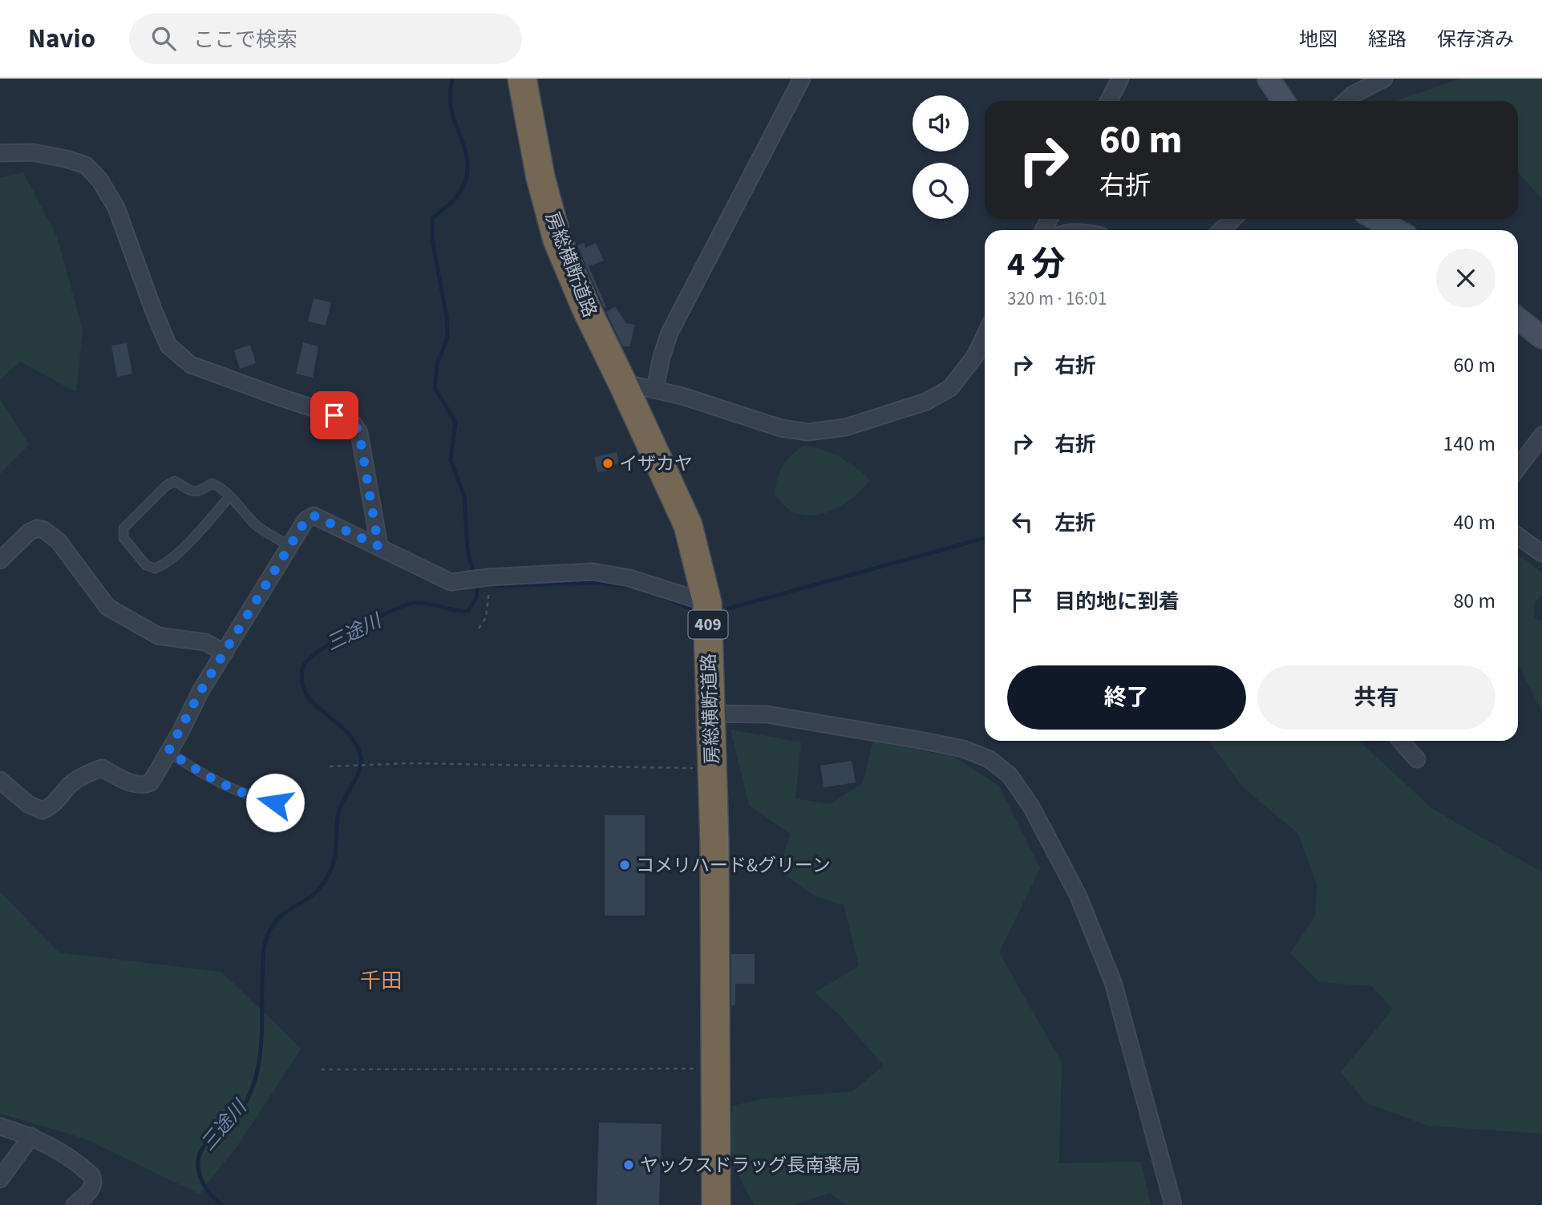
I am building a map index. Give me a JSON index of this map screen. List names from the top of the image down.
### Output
{
  "streets": {
    "highway": ["房総横断道路", "409"]
  },
  "districts": ["千田"],
  "water": ["三途川"],
  "places": ["イザカヤ", "コメリハード&グリーン", "ヤックスドラッグ長南薬局"],
  "page": {
    "header": "Navio",
    "search": "ここで検索",
    "nav": ["地図", "経路", "保存済み"],
    "turn": ["60 m", "右折"],
    "heading": ["4 分", "320 m · 16:01"],
    "list": [
      {
        "name": "右折",
        "value": "60 m"
      },
      {
        "name": "右折",
        "value": "140 m"
      },
      {
        "name": "左折",
        "value": "40 m"
      },
      {
        "name": "目的地に到着",
        "value": "80 m"
      }
    ],
    "buttons": ["終了", "共有"]
  }
}
